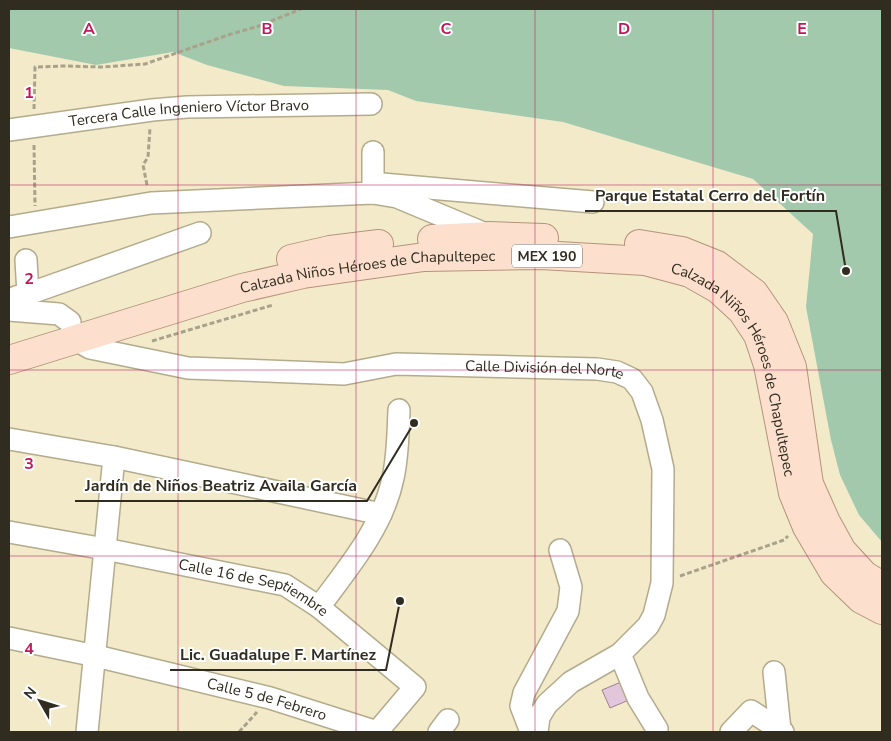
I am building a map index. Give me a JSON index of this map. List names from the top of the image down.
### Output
{
  "streets": {
    "main road": ["MEX 190", "Calzada Niños Héroes de Chapultepec"],
    "street": [
      "Tercera Calle Ingeniero Víctor Bravo",
      "Calle División del Norte",
      "Calle 16 de Septiembre",
      "Calle 5 de Febrero"
    ]
  },
  "crossings": [
    ["Calzada Niños Héroes de Chapultepec", "Calle División del Norte"],
    ["Calle 16 de Septiembre", "Calle 5 de Febrero"]
  ],
  "places": ["Parque Estatal Cerro del Fortín", "Jardín de Niños Beatriz Availa García", "Lic. Guadalupe F. Martínez"],
  "north": "top left",
  "grid": {
    "columns": [
      "A",
      "B",
      "C",
      "D",
      "E"
    ],
    "rows": [
      "1",
      "2",
      "3",
      "4"
    ]
  }
}
